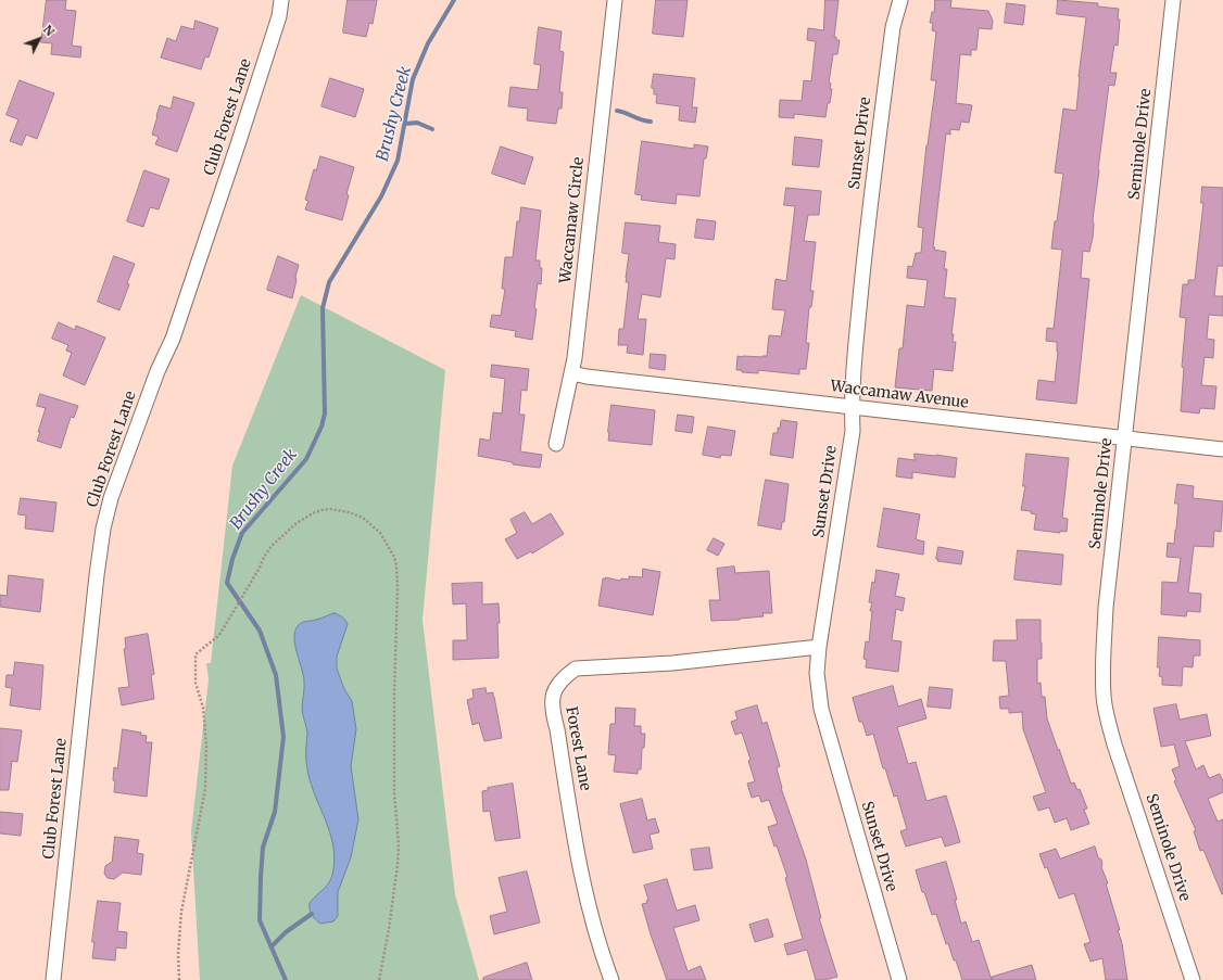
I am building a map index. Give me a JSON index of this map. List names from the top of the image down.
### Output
{
  "streets": {
    "street": [
      "Club Forest Lane",
      "Sunset Drive",
      "Seminole Drive",
      "Waccamaw Circle",
      "Waccamaw Avenue",
      "Forest Lane"
    ]
  },
  "crossings": [
    ["Sunset Drive", "Waccamaw Avenue"],
    ["Sunset Drive", "Forest Lane"],
    ["Seminole Drive", "Waccamaw Avenue"],
    ["Waccamaw Circle", "Waccamaw Avenue"]
  ],
  "water": ["Brushy Creek"],
  "north": "top right"
}
